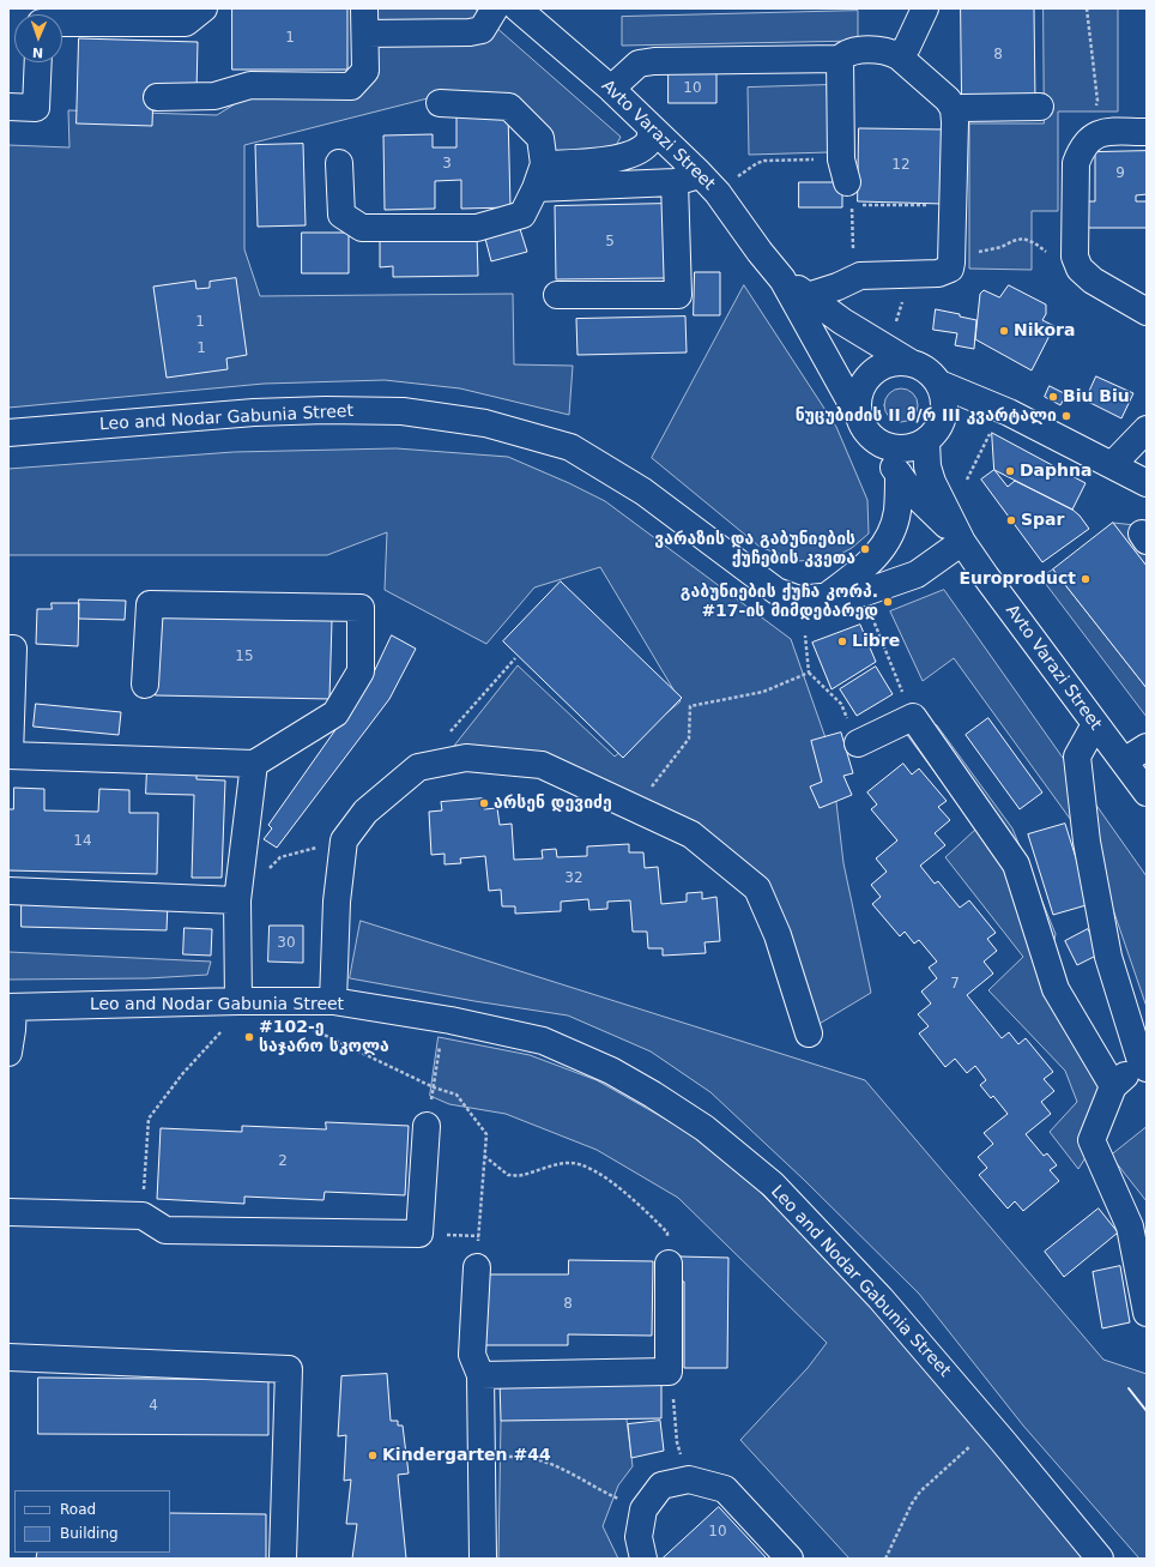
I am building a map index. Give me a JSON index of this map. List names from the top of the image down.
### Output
{
  "streets": {
    "street": ["Avto Varazi Street", "Leo and Nodar Gabunia Street"]
  },
  "crossings": [
    ["Avto Varazi Street", "Leo and Nodar Gabunia Street"]
  ],
  "places": [
    "Nikora",
    "Biu Biu",
    "ნუცუბიძის II მ/რ III კვარტალი",
    "Daphna",
    "Spar",
    "ვარაზის და გაბუნიების ქუჩების კვეთა",
    "Europroduct",
    "გაბუნიების ქუჩა კორპ. #17-ის მიმდებარედ",
    "Libre",
    "არსენ დევიძე",
    "#102-ე საჯარო სკოლა",
    "Kindergarten #44"
  ],
  "house_numbers": [
    "1",
    "8",
    "10",
    "3",
    "12",
    "9",
    "5",
    "1",
    "1",
    "15",
    "14",
    "32",
    "30",
    "7",
    "2",
    "8",
    "4",
    "10"
  ],
  "legend": ["Road", "Building"],
  "north": "bottom"
}
